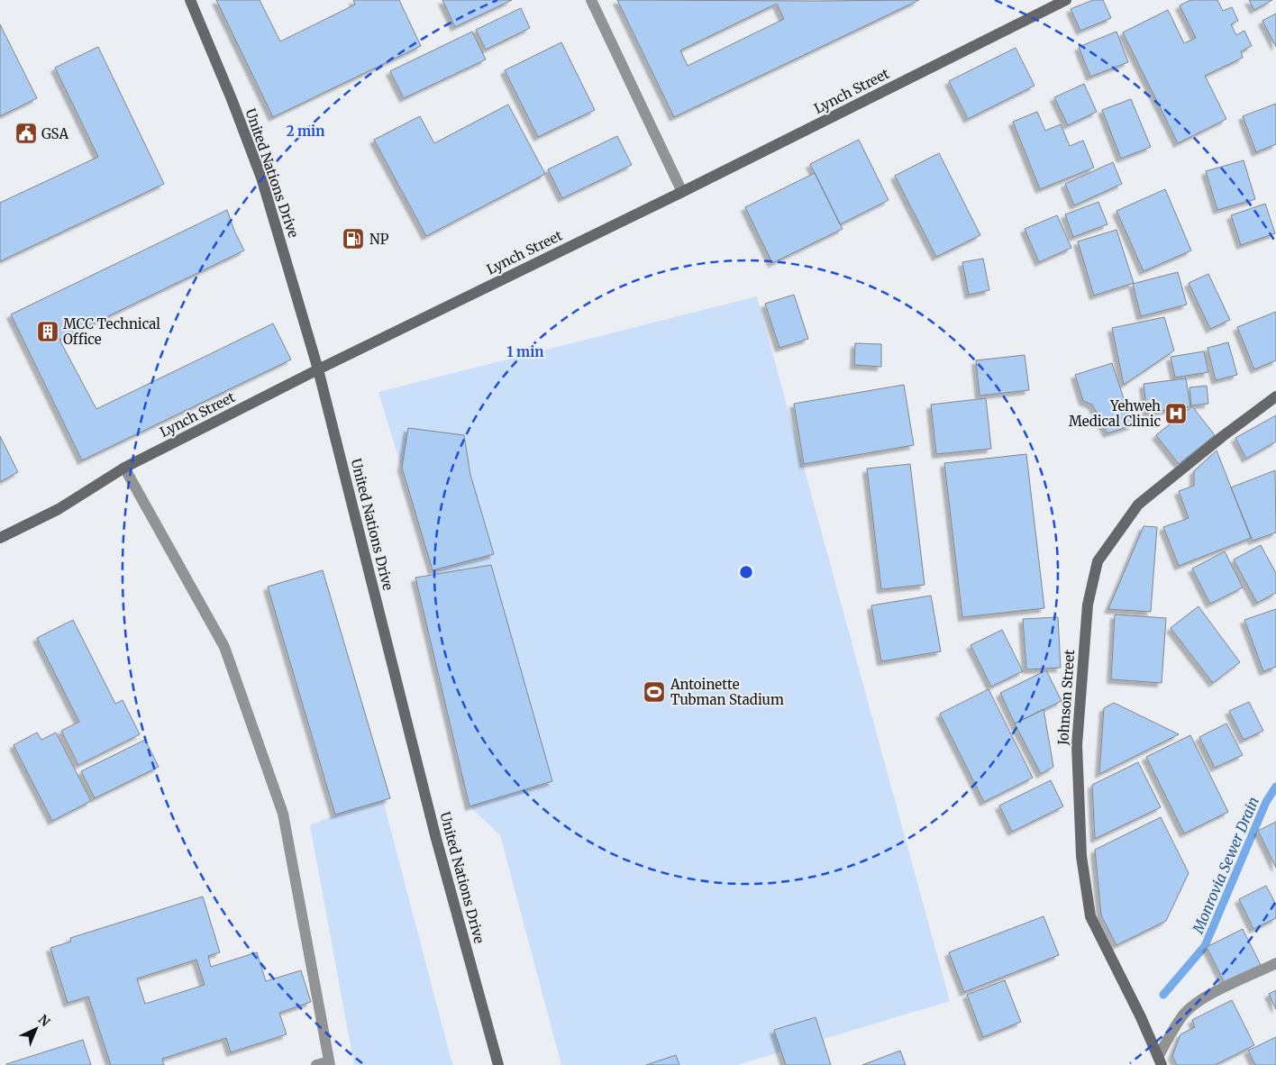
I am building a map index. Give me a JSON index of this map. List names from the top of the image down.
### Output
{
  "streets": {
    "street": ["Lynch Street", "United Nations Drive", "Johnson Street"]
  },
  "crossings": [
    ["Lynch Street", "United Nations Drive"]
  ],
  "water": ["Monrovia Sewer Drain"],
  "places": {
    "public building": ["GSA"],
    "fuel station": ["NP"],
    "building": ["MCC Technical Office"],
    "hospital": ["Yehweh Medical Clinic"],
    "sports": ["Antoinette Tubman Stadium"]
  },
  "north": "top right",
  "rings": ["2 min", "1 min"]
}
